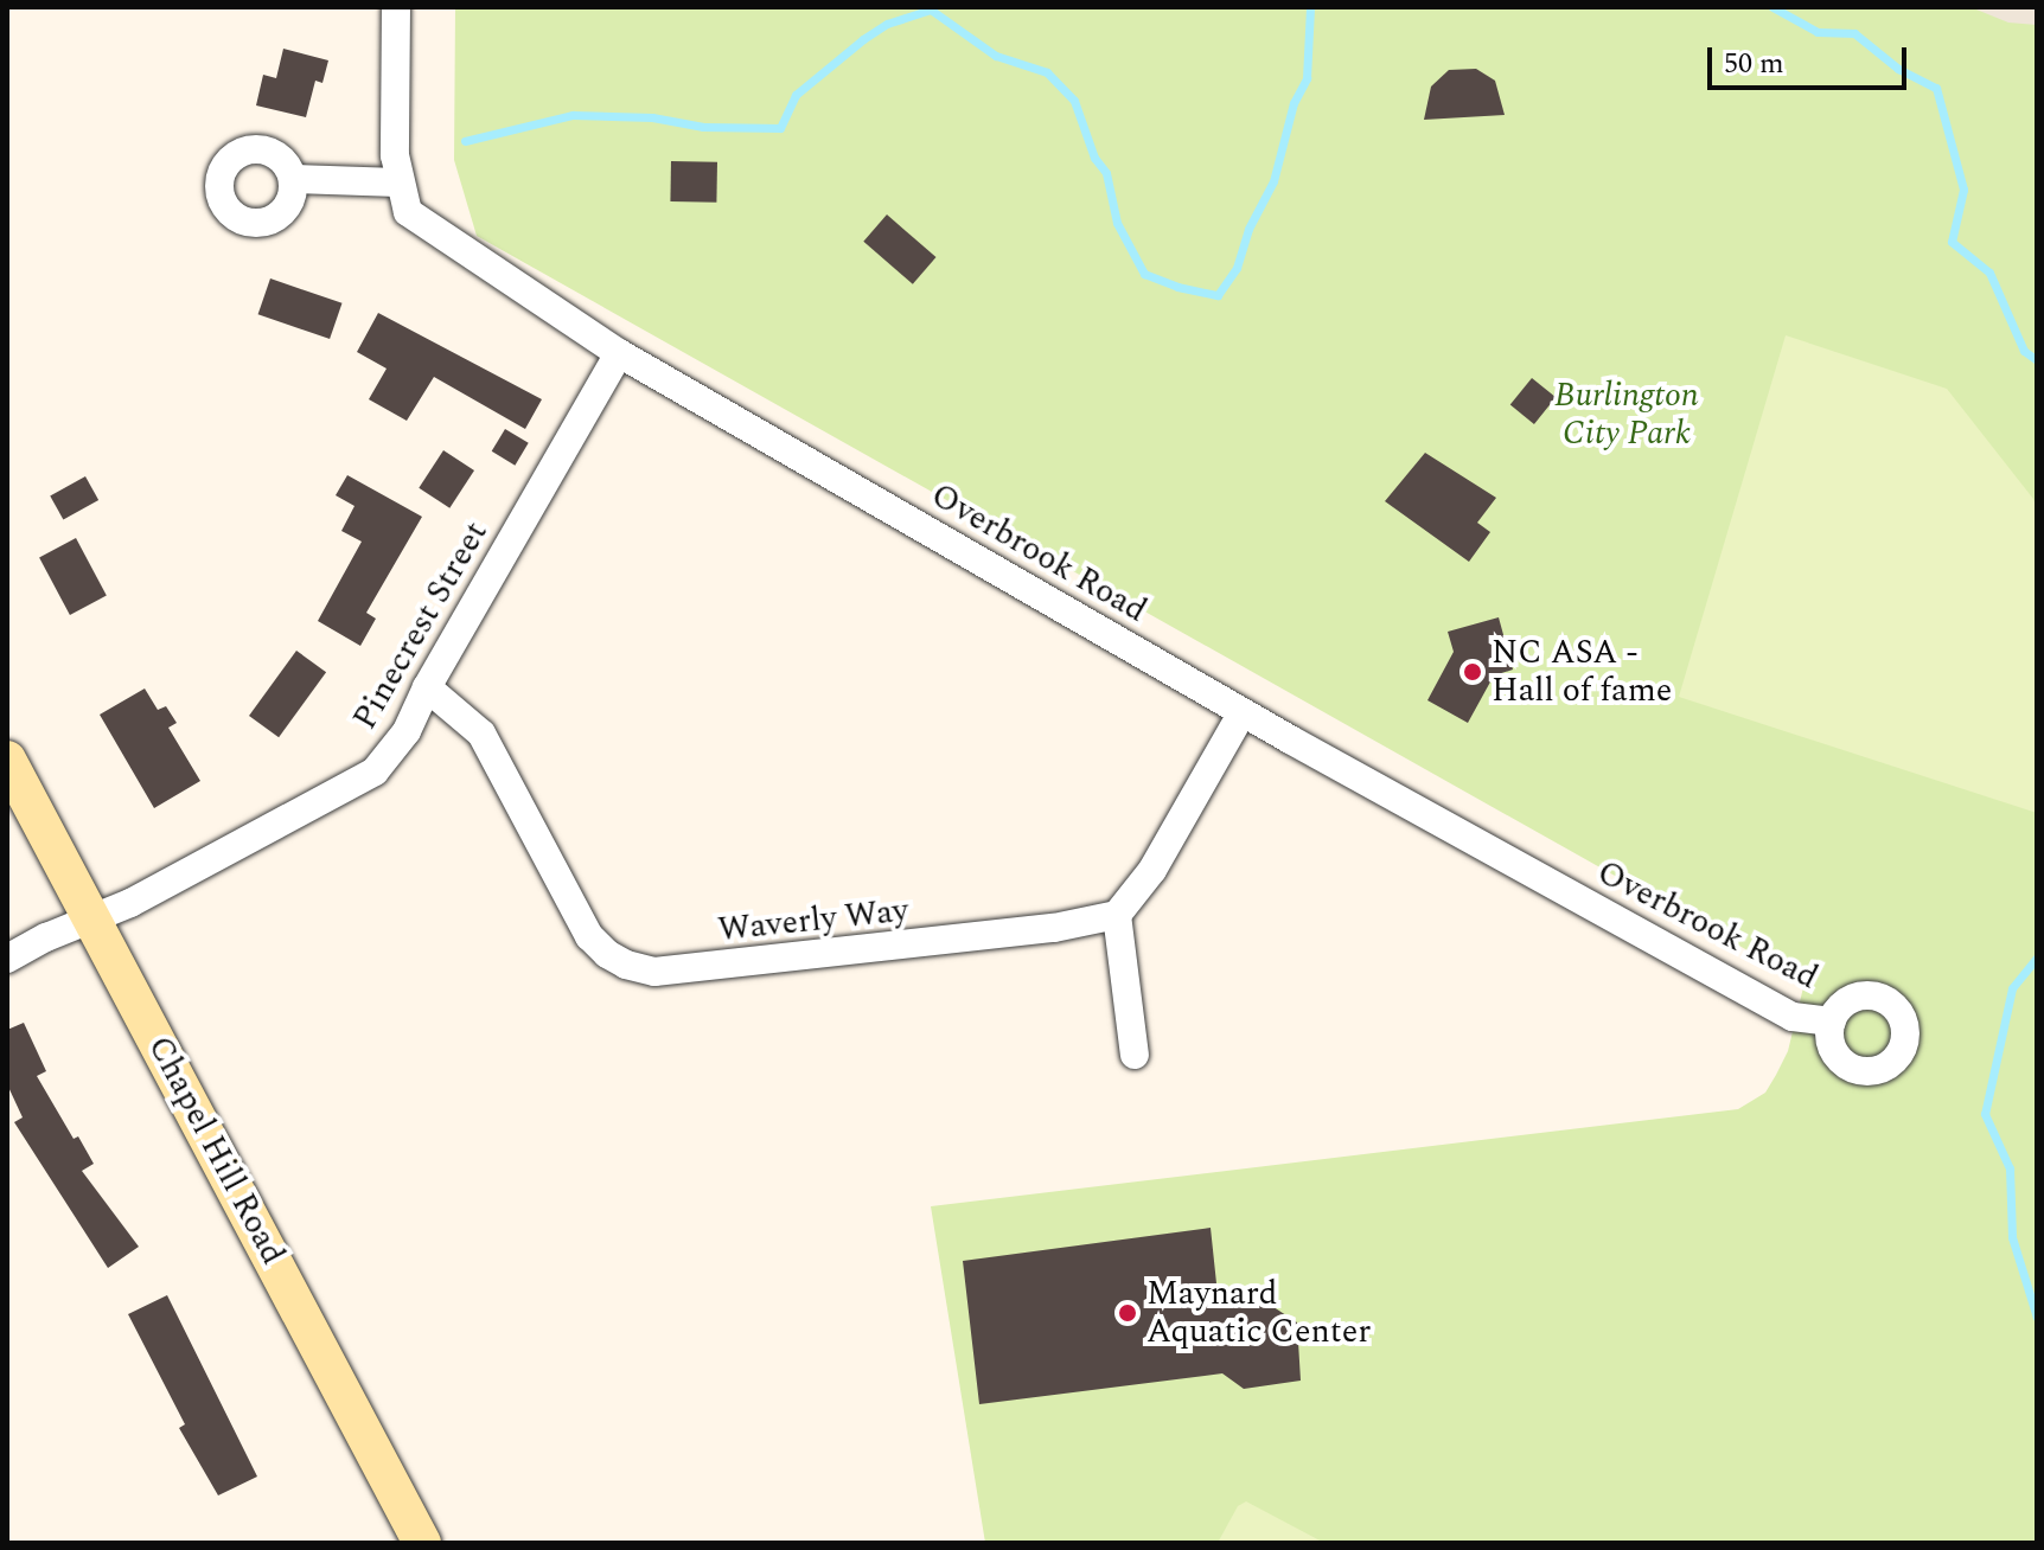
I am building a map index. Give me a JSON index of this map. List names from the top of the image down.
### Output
{
  "streets": {
    "main road": ["Chapel Hill Road"],
    "street": ["Overbrook Road", "Pinecrest Street", "Waverly Way"]
  },
  "crossings": [
    ["Overbrook Road", "Pinecrest Street"],
    ["Pinecrest Street", "Waverly Way"],
    ["Pinecrest Street", "Chapel Hill Road"]
  ],
  "parks": ["Burlington City Park"],
  "places": ["NC ASA - Hall of fame", "Maynard Aquatic Center"],
  "scale_bar": "50 m"
}
